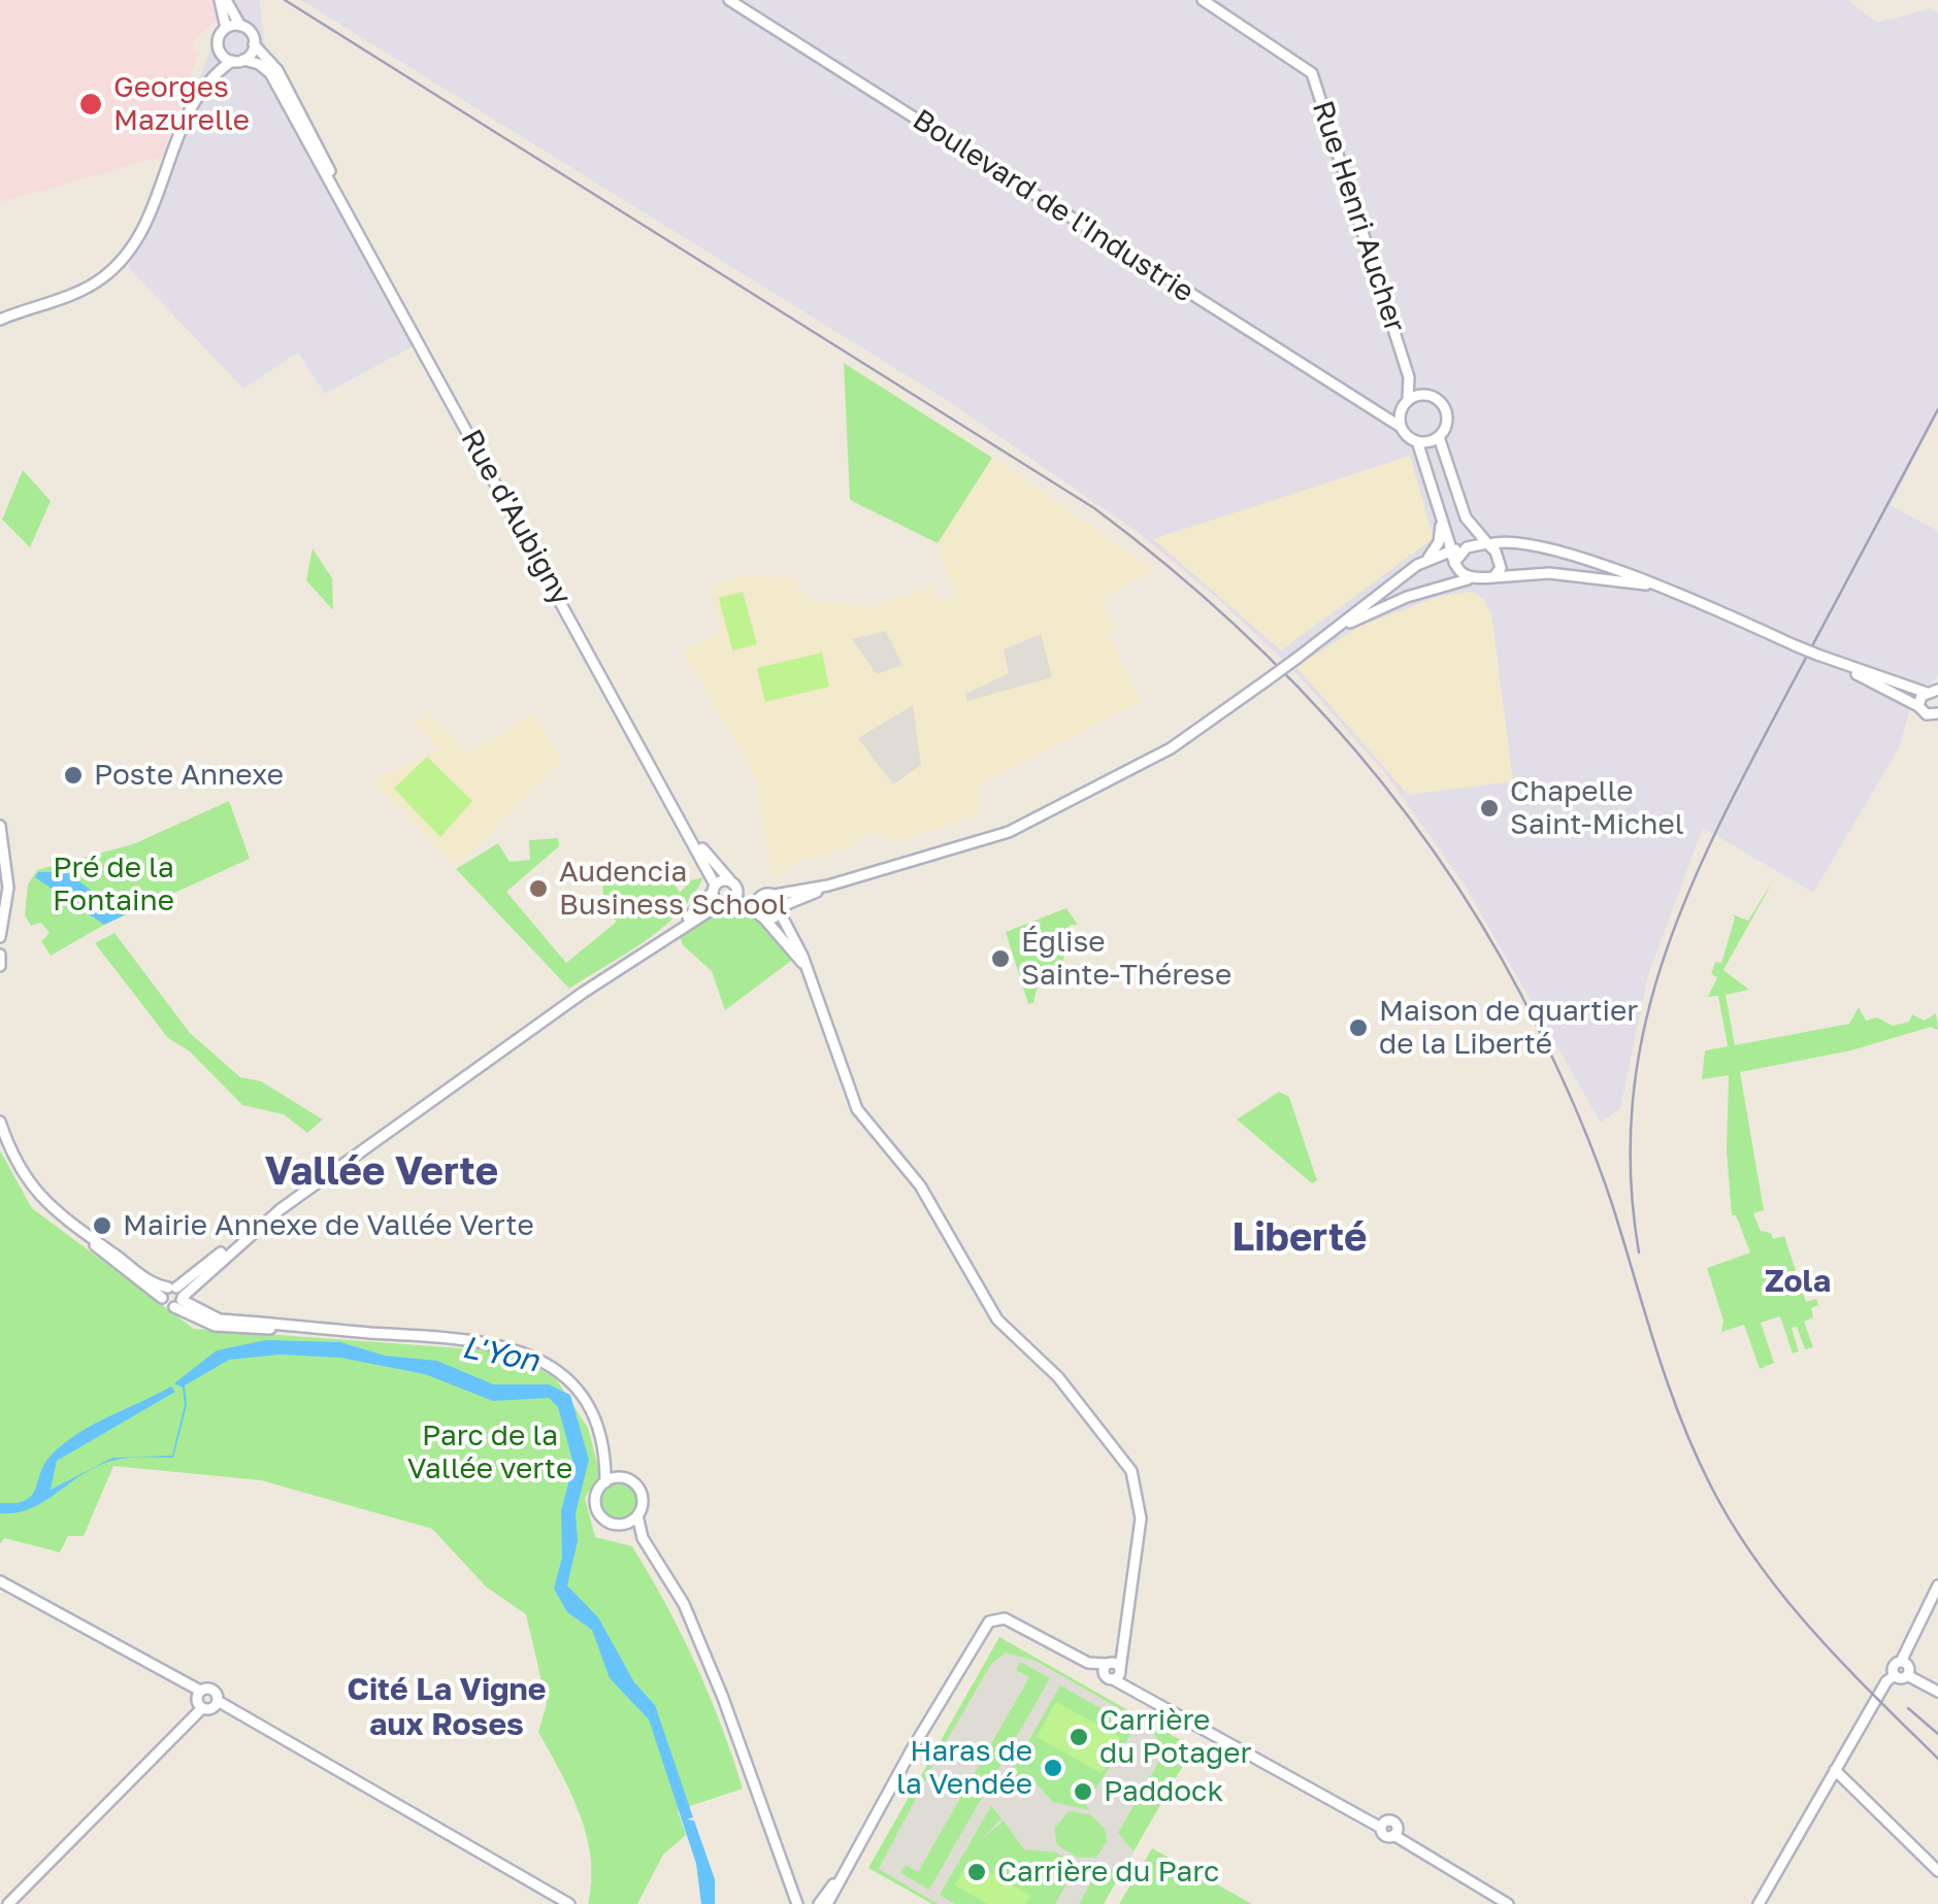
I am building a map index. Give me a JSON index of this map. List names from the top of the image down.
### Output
{
  "streets": {
    "main road": ["Boulevard de l'Industrie", "Rue Henri Aucher", "Rue d'Aubigny"]
  },
  "crossings": [
    ["Boulevard de l'Industrie", "Rue Henri Aucher"]
  ],
  "districts": [
    "Vallée Verte",
    "Liberté",
    "Zola",
    "Cité La Vigne aux Roses"
  ],
  "water": ["L'Yon"],
  "parks": ["Pré de la Fontaine", "Parc de la Vallée verte"],
  "places": [
    "Georges Mazurelle",
    "Poste Annexe",
    "Chapelle Saint-Michel",
    "Audencia Business School",
    "Église Sainte-Thérese",
    "Maison de quartier de la Liberté",
    "Mairie Annexe de Vallée Verte",
    "Carrière du Potager",
    "Haras de la Vendée",
    "Paddock",
    "Carrière du Parc"
  ]
}
